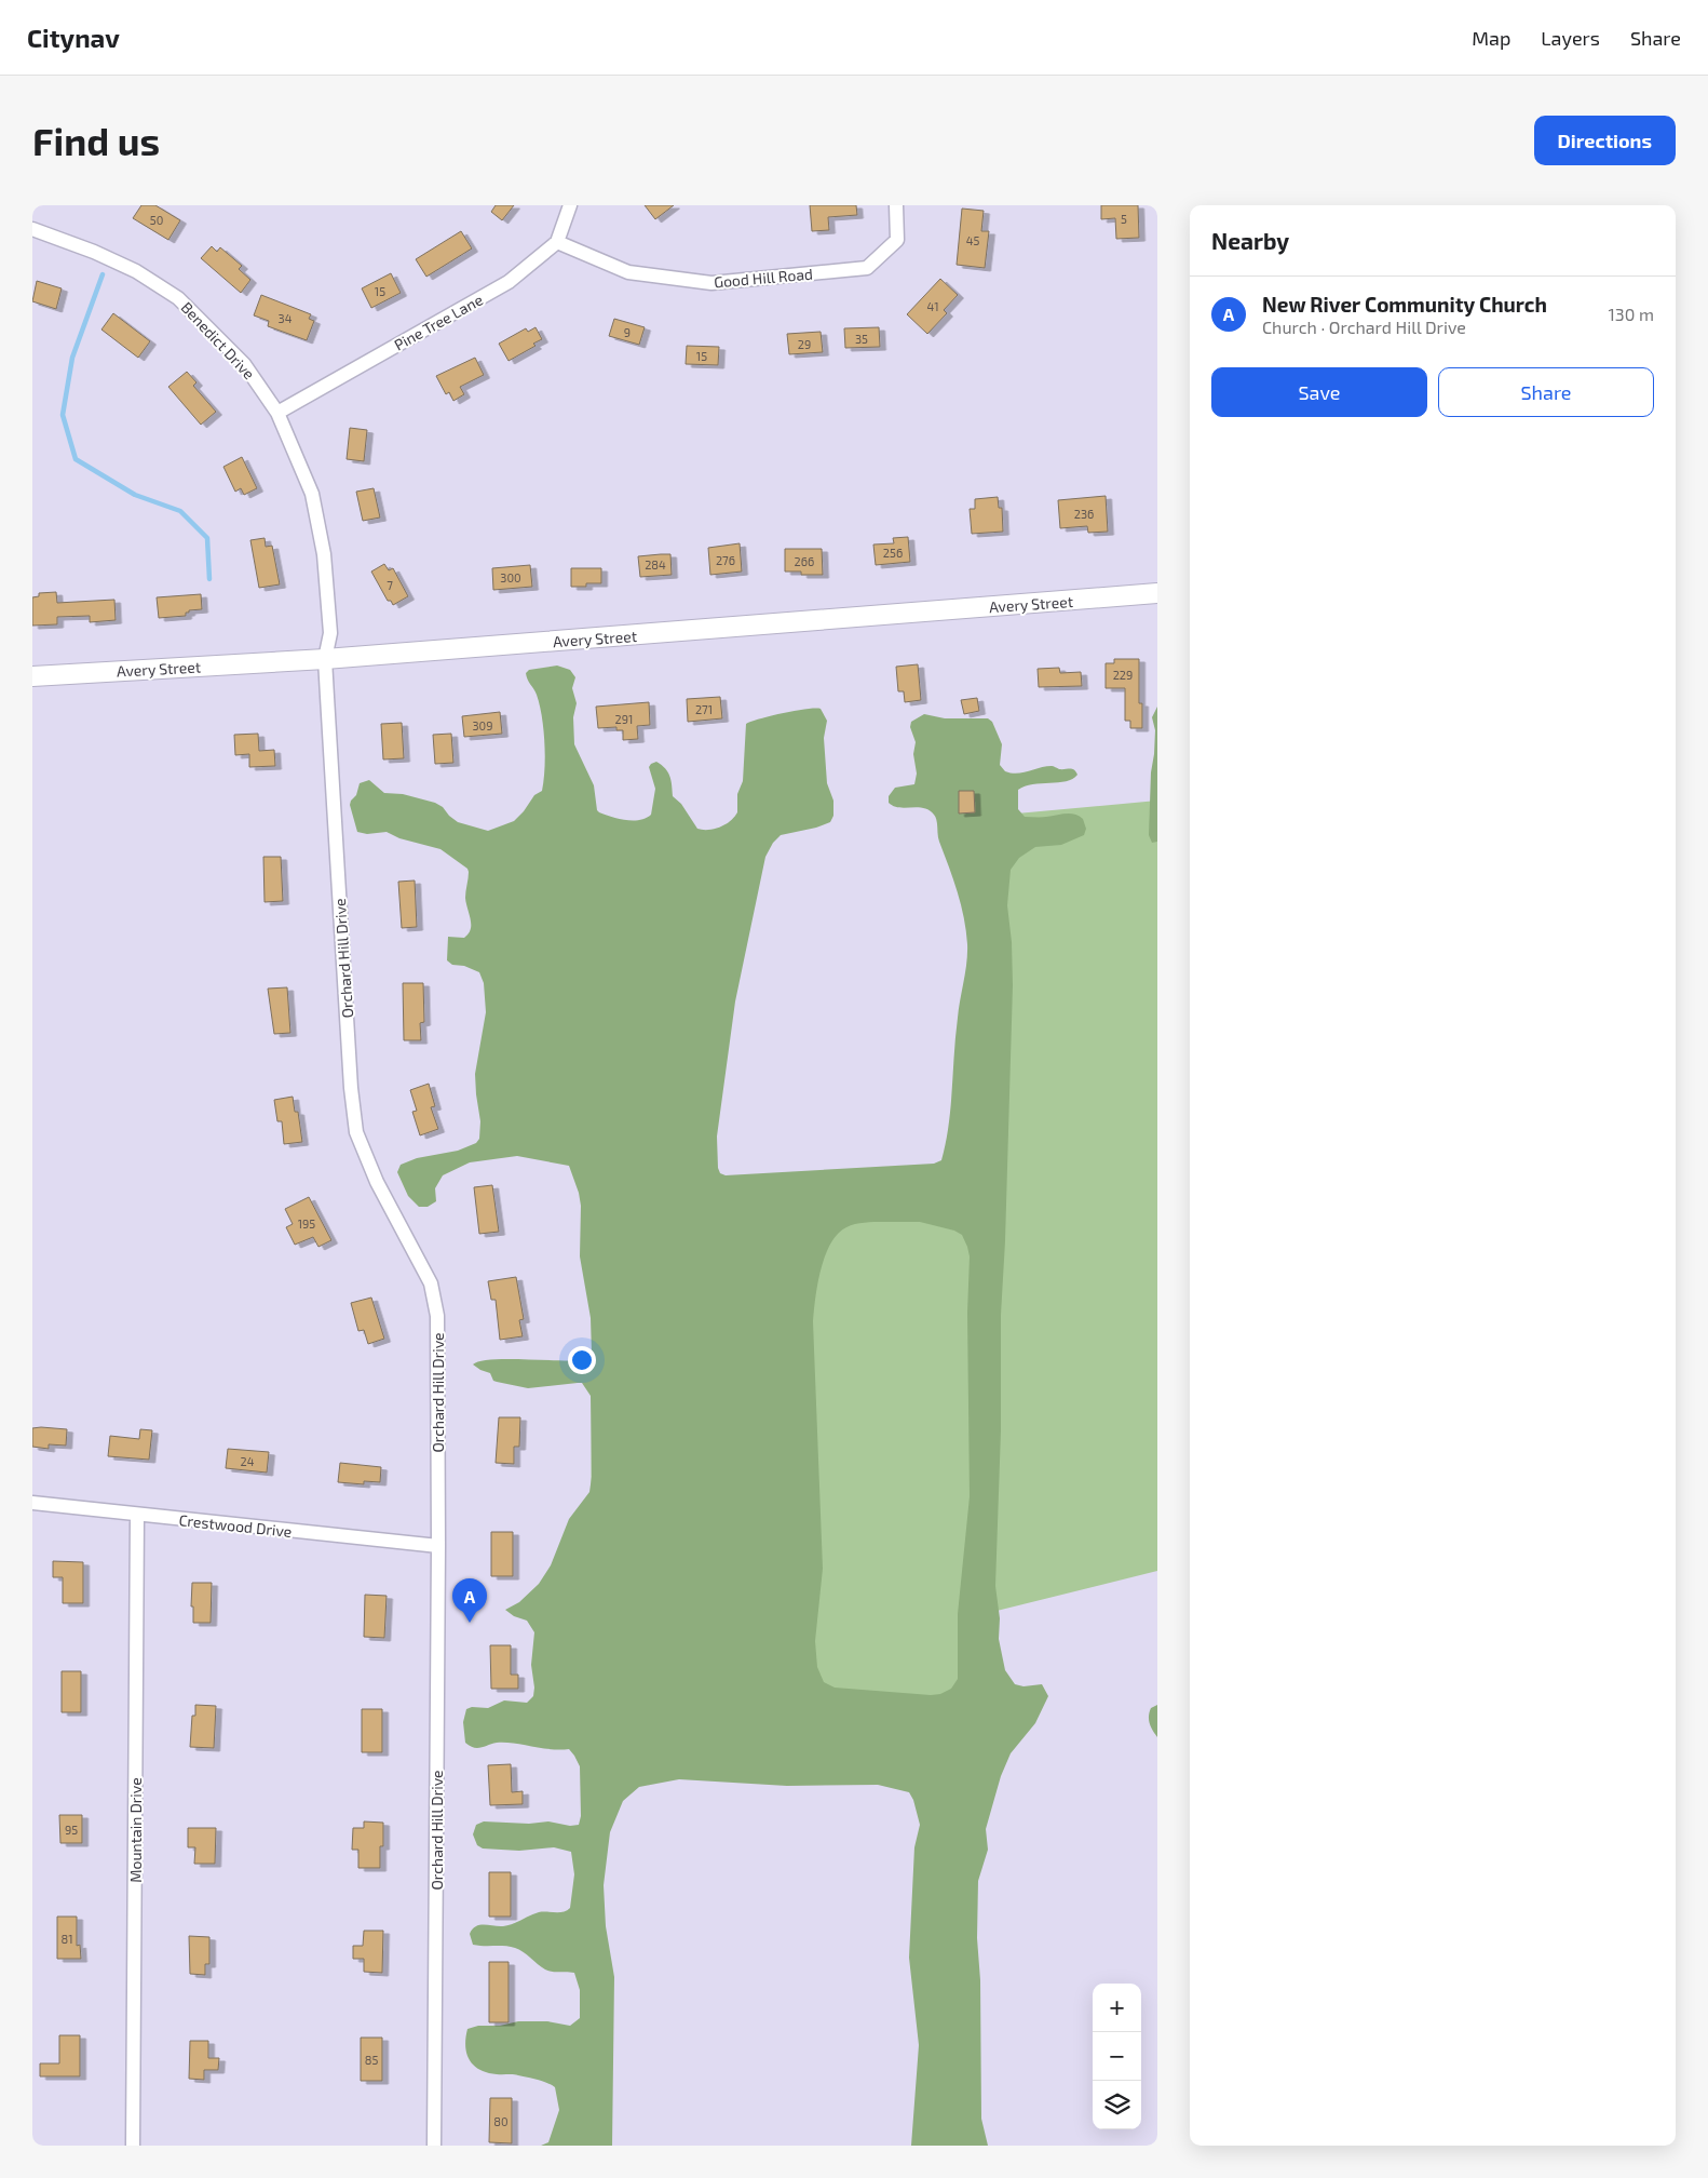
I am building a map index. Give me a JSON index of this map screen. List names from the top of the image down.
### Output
{
  "streets": {
    "main road": ["Avery Street"],
    "street": [
      "Good Hill Road",
      "Pine Tree Lane",
      "Benedict Drive",
      "Orchard Hill Drive",
      "Crestwood Drive",
      "Mountain Drive"
    ]
  },
  "crossings": [
    ["Good Hill Road", "Pine Tree Lane"],
    ["Pine Tree Lane", "Benedict Drive"],
    ["Benedict Drive", "Avery Street"],
    ["Benedict Drive", "Orchard Hill Drive"],
    ["Avery Street", "Orchard Hill Drive"],
    ["Orchard Hill Drive", "Crestwood Drive"],
    ["Crestwood Drive", "Mountain Drive"]
  ],
  "house_numbers": [
    "5",
    "50",
    "45",
    "15",
    "41",
    "34",
    "9",
    "35",
    "29",
    "15",
    "236",
    "256",
    "276",
    "266",
    "284",
    "300",
    "7",
    "229",
    "271",
    "291",
    "309",
    "195",
    "24",
    "95",
    "81",
    "85",
    "80"
  ],
  "page": {
    "header": "Citynav",
    "nav": ["Map", "Layers", "Share"],
    "buttons": [
      "Directions",
      ["Save", "Share"]
    ],
    "title": "Find us",
    "heading": "Nearby",
    "list": [
      {
        "mark": "A",
        "name": "New River Community Church",
        "note": "Church · Orchard Hill Drive",
        "value": "130 m"
      }
    ],
    "pins": "A",
    "map_buttons": ["+", "−"]
  }
}
